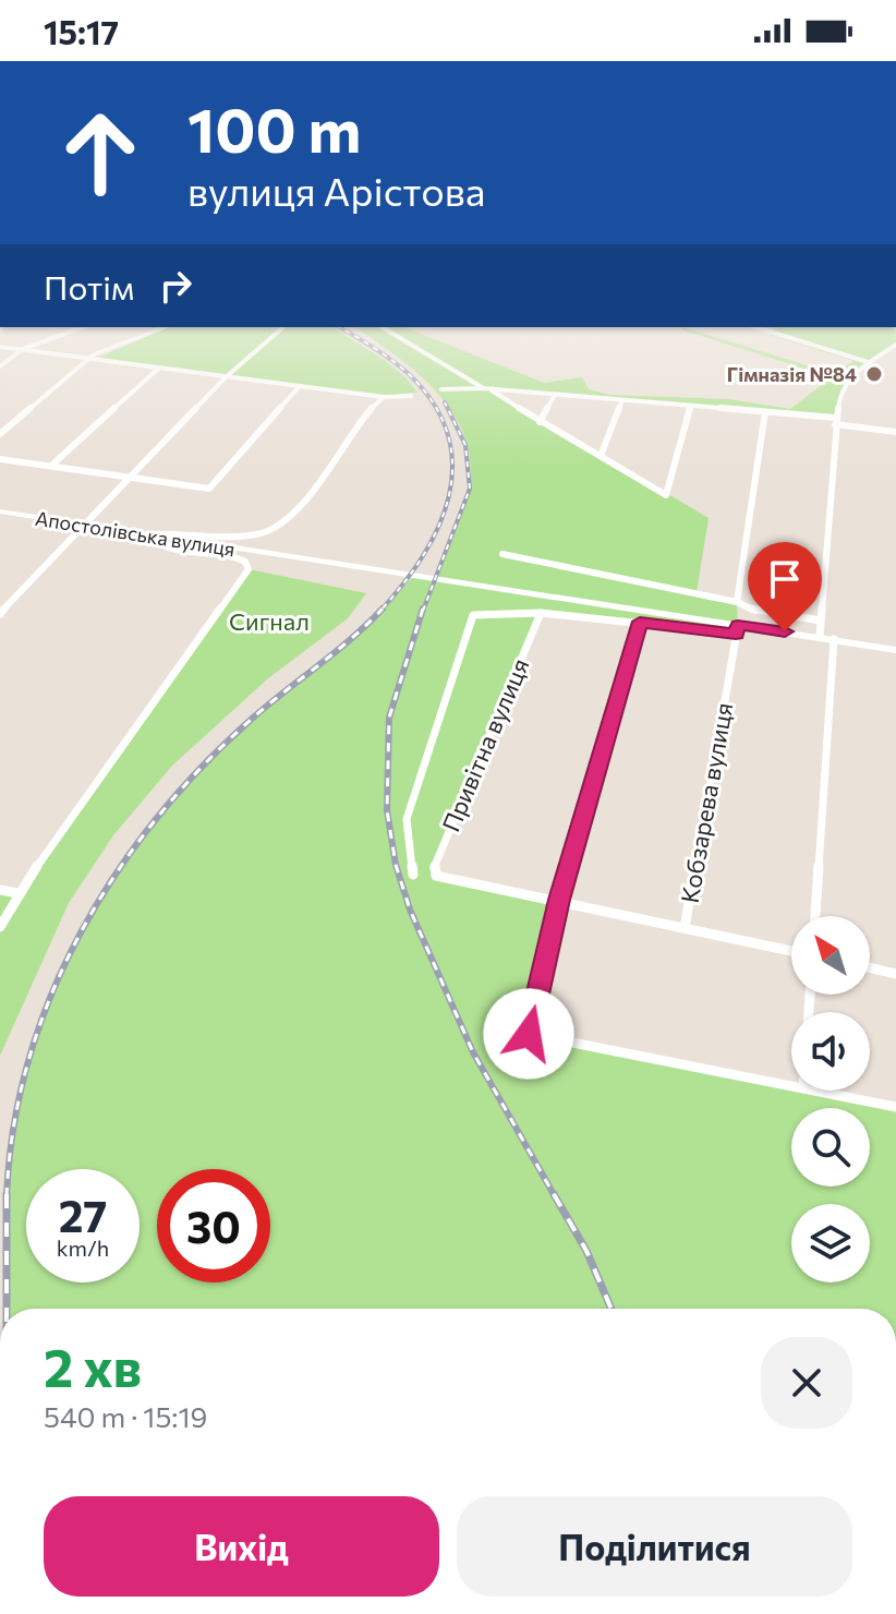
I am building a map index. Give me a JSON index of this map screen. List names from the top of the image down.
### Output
{
  "streets": {
    "street": ["Апостолівська вулиця", "Привітна вулиця", "Кобзарева вулиця"]
  },
  "crossings": [
    ["Апостолівська вулиця", "Кобзарева вулиця"]
  ],
  "parks": ["Сигнал"],
  "places": ["Гімназія №84"],
  "north": "top left",
  "page": {
    "status": "15:17",
    "turn": ["100 m", "вулиця Арістова"],
    "then": "Потім",
    "speed": "27 km/h",
    "limit": "30",
    "heading": ["2 хв", "540 m · 15:19"],
    "buttons": ["Вихід", "Поділитися"]
  }
}
